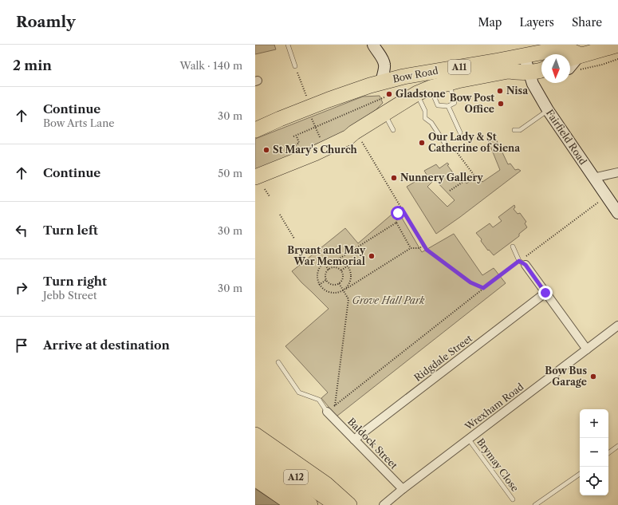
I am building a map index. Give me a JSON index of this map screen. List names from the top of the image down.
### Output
{
  "streets": {
    "highway": ["A11", "Bow Road", "A12"],
    "main road": ["Fairfield Road"],
    "street": ["Ridgdale Street", "Wrexham Road", "Baldock Street"],
    "lane": ["Brymay Close"]
  },
  "crossings": [
    ["Bow Road", "Fairfield Road"],
    ["Ridgdale Street", "Baldock Street"],
    ["Wrexham Road", "Baldock Street"],
    ["Wrexham Road", "Brymay Close"]
  ],
  "parks": ["Grove Hall Park"],
  "places": [
    "Nisa",
    "Gladstone",
    "Bow Post Office",
    "Our Lady & St Catherine of Siena",
    "St Mary's Church",
    "Nunnery Gallery",
    "Bryant and May War Memorial",
    "Bow Bus Garage"
  ],
  "north": "bottom",
  "page": {
    "header": "Roamly",
    "nav": ["Map", "Layers", "Share"],
    "heading": ["2 min", "Walk · 140 m"],
    "list": [
      ["Continue", "Bow Arts Lane", "30 m"],
      ["Continue", "50 m"],
      ["Turn left", "30 m"],
      ["Turn right", "Jebb Street", "30 m"],
      "Arrive at destination"
    ],
    "map_buttons": ["+", "−"]
  }
}
